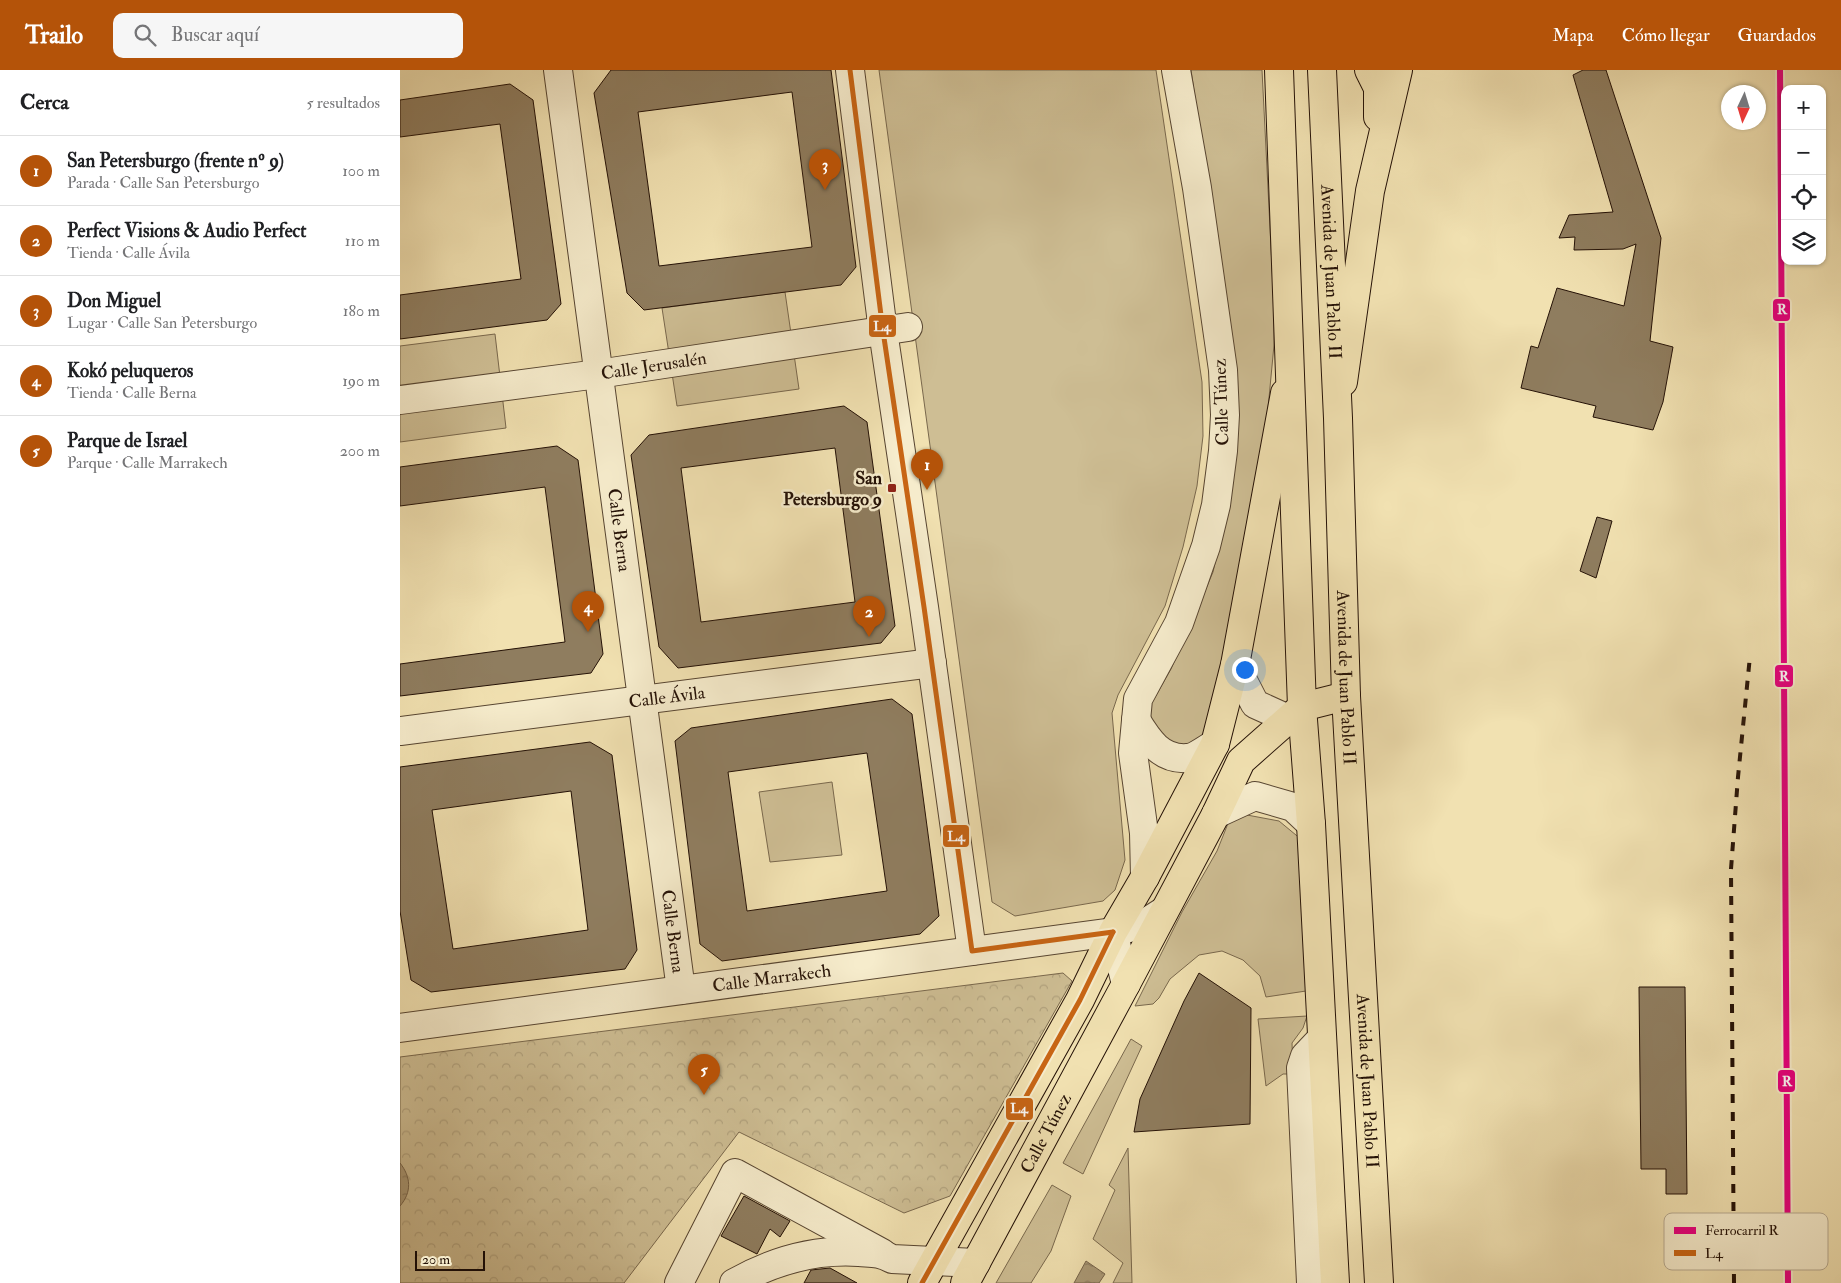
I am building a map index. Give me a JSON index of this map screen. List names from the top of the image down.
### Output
{
  "streets": {
    "main road": ["Avenida de Juan Pablo II", "Calle Túnez"],
    "street": [
      "Calle Jerusalén",
      "Calle Berna",
      "Calle Ávila",
      "Calle Marrakech"
    ]
  },
  "crossings": [
    ["Calle Jerusalén", "Calle Berna"],
    ["Calle Túnez", "Calle Marrakech"],
    ["Calle Berna", "Calle Ávila"],
    ["Calle Berna", "Calle Marrakech"]
  ],
  "places": {
    "transit": ["San Petersburgo 9"]
  },
  "lines": ["rail line R", "transit line L4"],
  "legend": ["Ferrocarril R", "L4"],
  "scale_bar": "20 m",
  "north": "bottom",
  "page": {
    "header": "Trailo",
    "search": "Buscar aquí",
    "nav": ["Mapa", "Cómo llegar", "Guardados"],
    "heading": ["Cerca", "5 resultados"],
    "map_buttons": ["+", "−"],
    "list": [
      {
        "mark": "1",
        "name": "San Petersburgo (frente nº 9)",
        "note": "Parada · Calle San Petersburgo",
        "value": "100 m"
      },
      {
        "mark": "2",
        "name": "Perfect Visions & Audio Perfect",
        "note": "Tienda · Calle Ávila",
        "value": "110 m"
      },
      {
        "mark": "3",
        "name": "Don Miguel",
        "note": "Lugar · Calle San Petersburgo",
        "value": "180 m"
      },
      {
        "mark": "4",
        "name": "Kokó peluqueros",
        "note": "Tienda · Calle Berna",
        "value": "190 m"
      },
      {
        "mark": "5",
        "name": "Parque de Israel",
        "note": "Parque · Calle Marrakech",
        "value": "200 m"
      }
    ],
    "pins": [
      "3",
      "1",
      "4",
      "2",
      "5"
    ],
    "scale": "20 m"
  }
}
